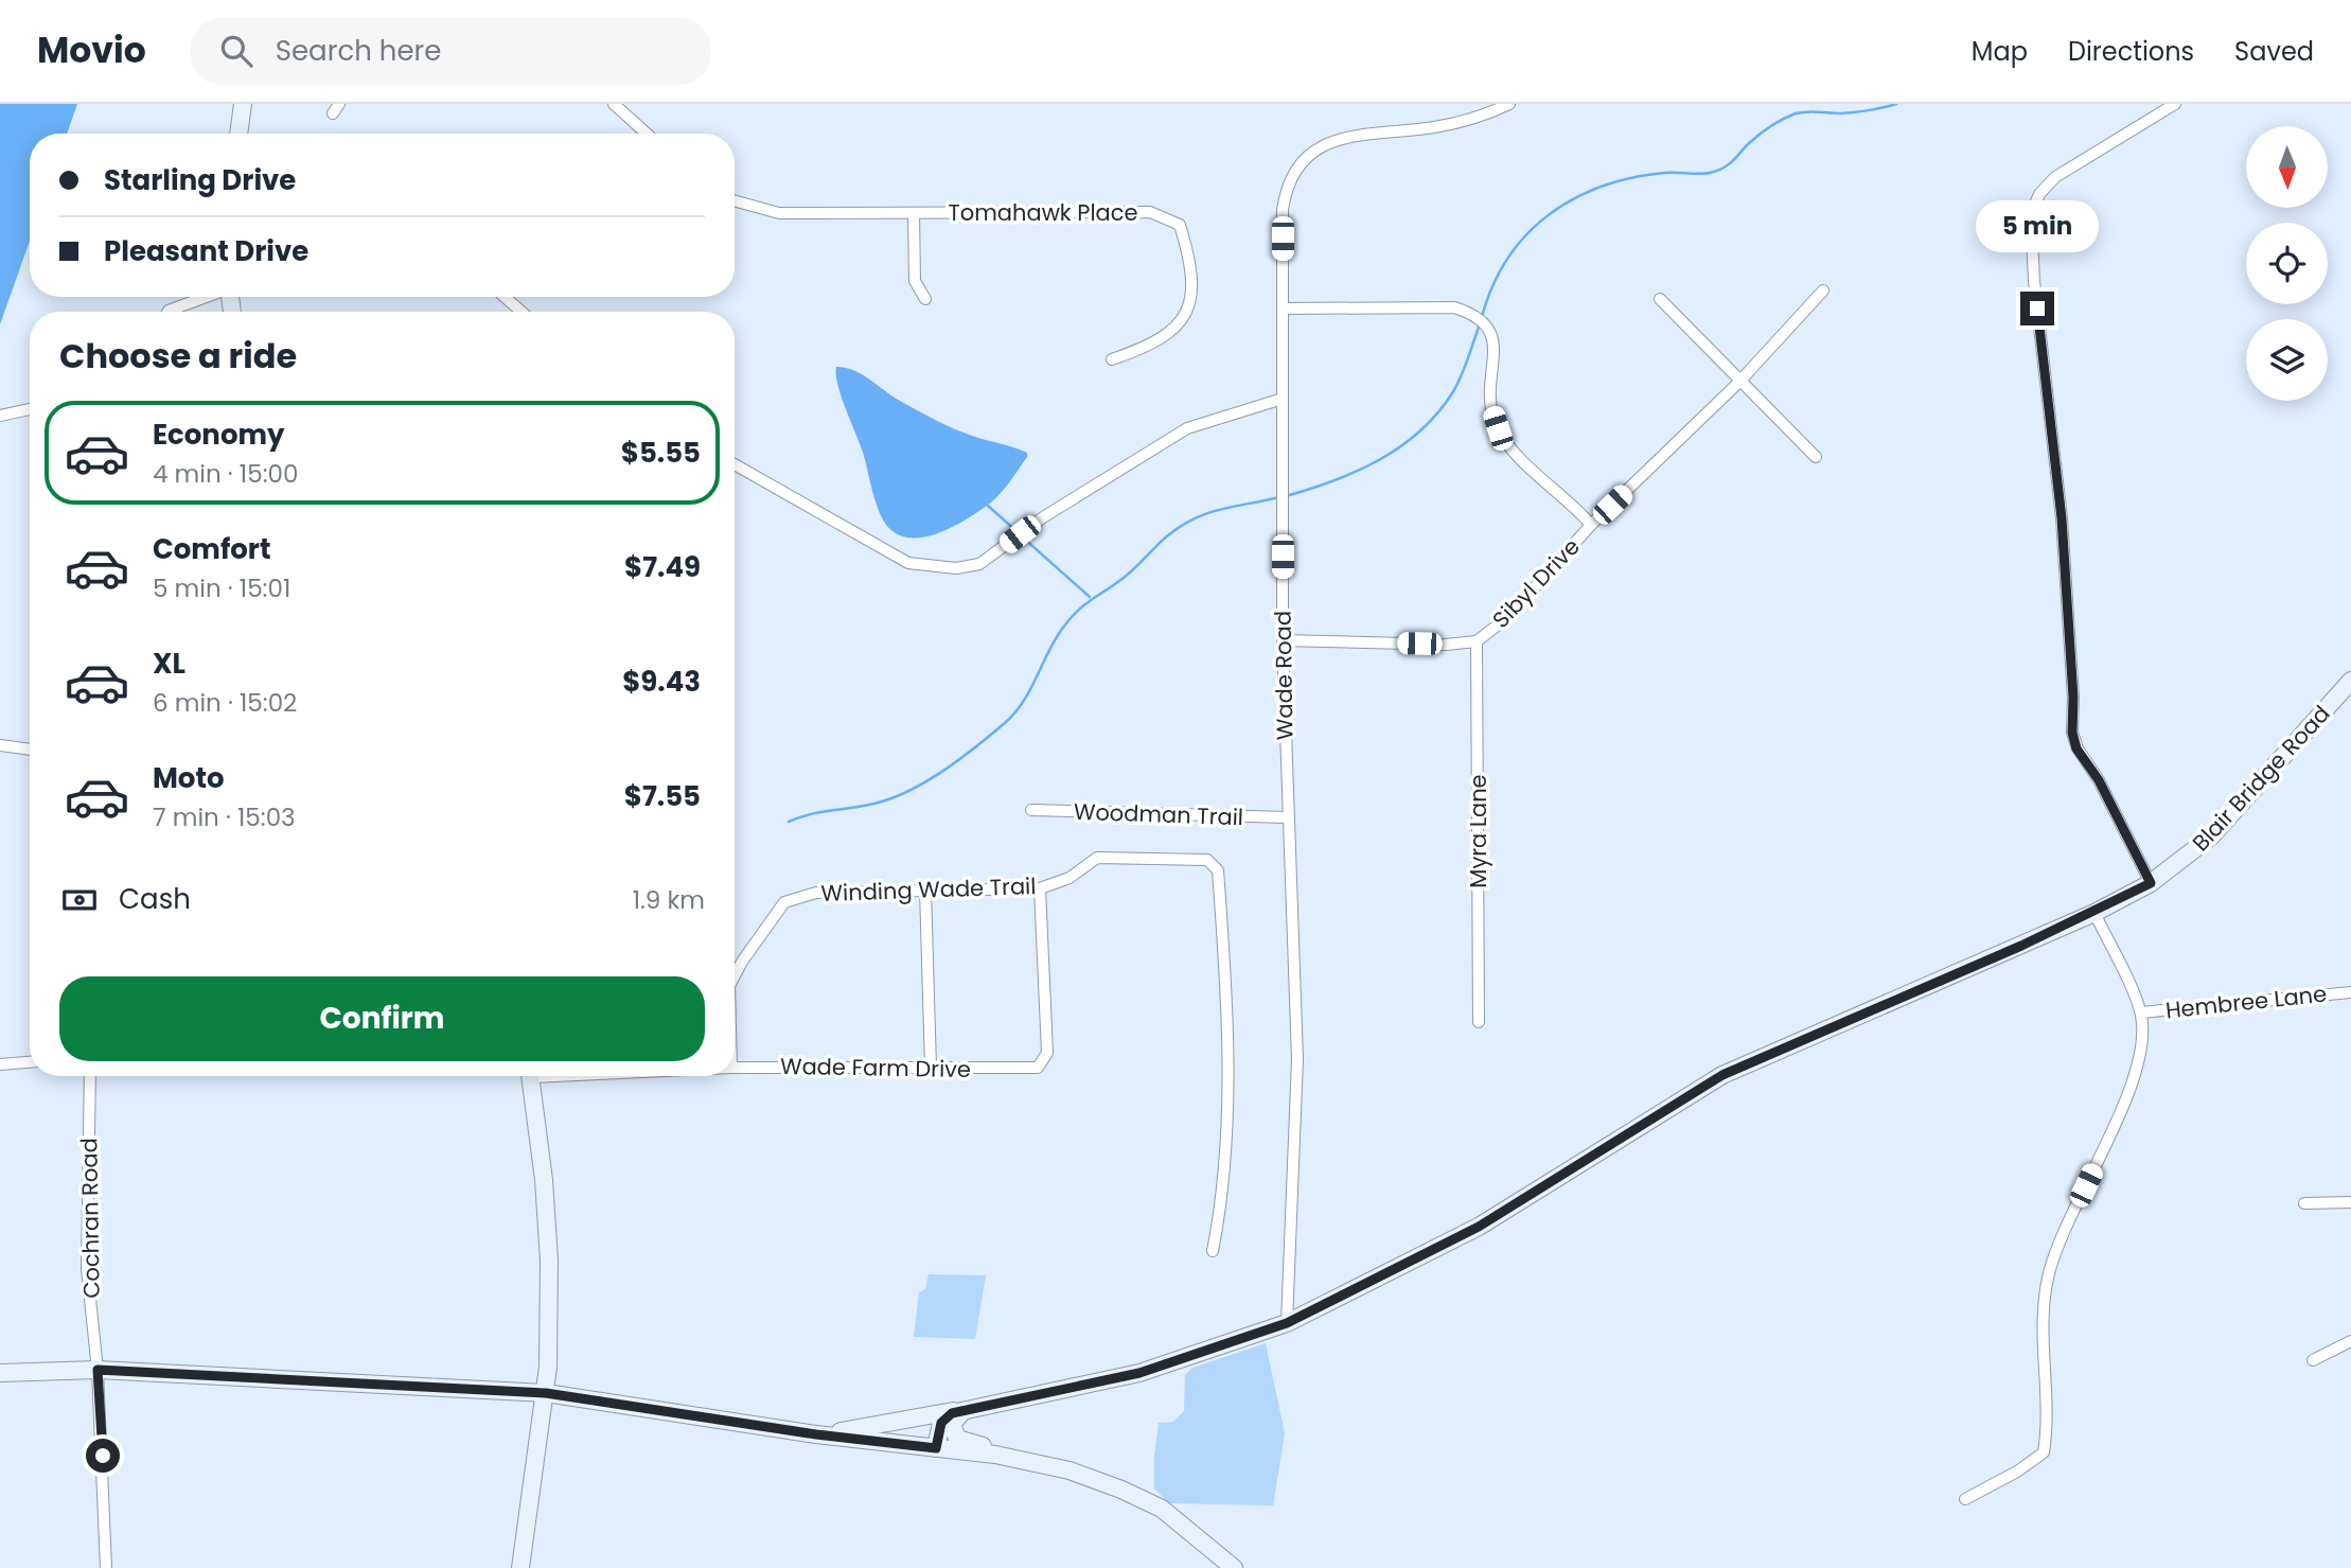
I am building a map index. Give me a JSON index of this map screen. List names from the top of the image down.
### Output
{
  "streets": {
    "street": [
      "Tomahawk Place",
      "Sibyl Drive",
      "Wade Road",
      "Blair Bridge Road",
      "Woodman Trail",
      "Myra Lane",
      "Winding Wade Trail",
      "Hembree Lane",
      "Wade Farm Drive",
      "Cochran Road"
    ]
  },
  "crossings": [
    ["Sibyl Drive", "Wade Road"],
    ["Sibyl Drive", "Myra Lane"],
    ["Wade Road", "Blair Bridge Road"],
    ["Wade Road", "Woodman Trail"],
    ["Winding Wade Trail", "Wade Farm Drive"]
  ],
  "north": "bottom",
  "page": {
    "header": "Movio",
    "search": "Search here",
    "nav": ["Map", "Directions", "Saved"],
    "banner": ["Starling Drive", "Pleasant Drive"],
    "bubble": "5 min",
    "heading": "Choose a ride",
    "list": [
      {
        "name": "Economy",
        "note": "4 min · 15:00",
        "value": "$5.55"
      },
      {
        "name": "Comfort",
        "note": "5 min · 15:01",
        "value": "$7.49"
      },
      {
        "name": "XL",
        "note": "6 min · 15:02",
        "value": "$9.43"
      },
      {
        "name": "Moto",
        "note": "7 min · 15:03",
        "value": "$7.55"
      }
    ],
    "pay": ["Cash", "1.9 km"],
    "buttons": "Confirm"
  }
}
